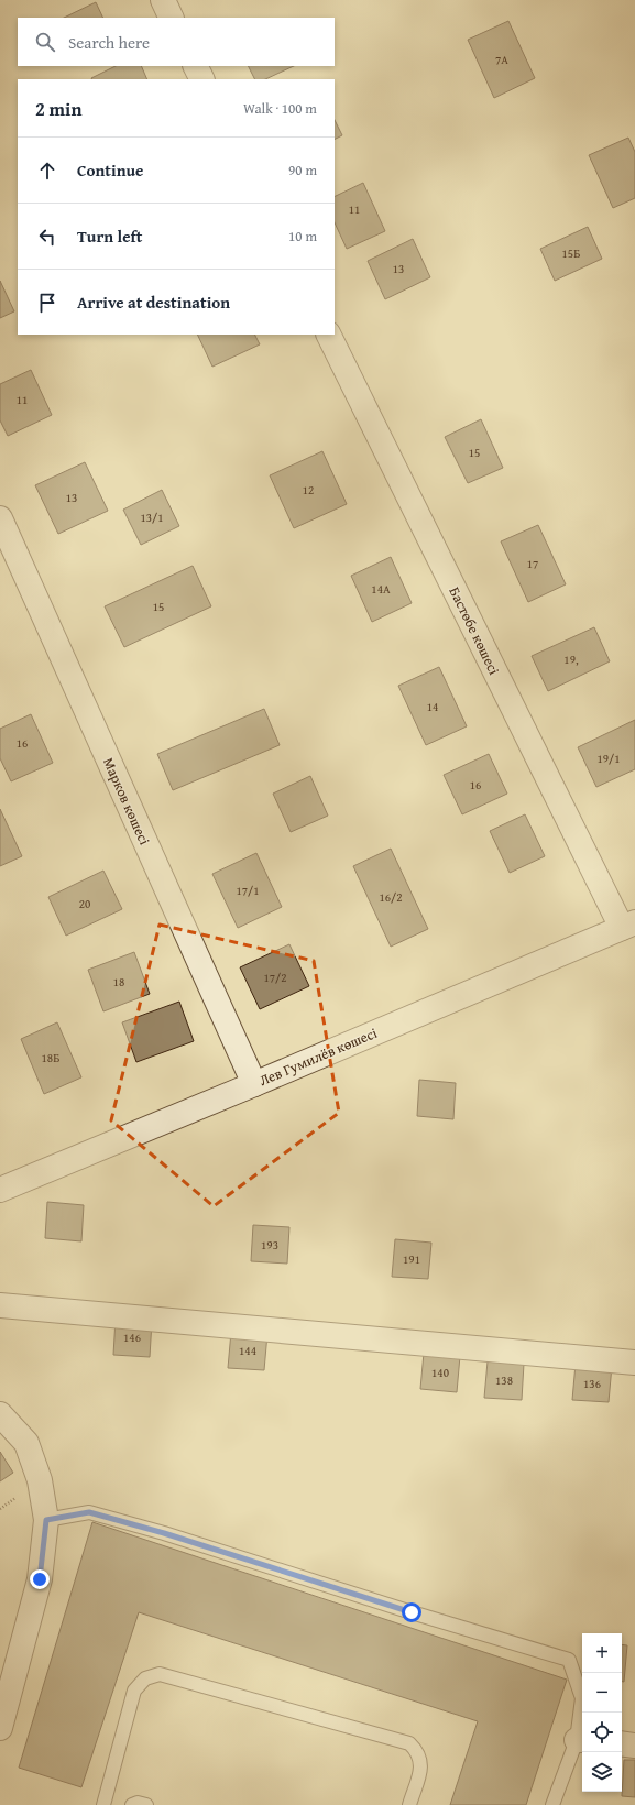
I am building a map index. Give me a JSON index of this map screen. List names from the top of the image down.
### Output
{
  "streets": {
    "street": ["Бастөбе көшесі", "Марков көшесі", "Лев Гумилёв көшесі"]
  },
  "crossings": [
    ["Бастөбе көшесі", "Лев Гумилёв көшесі"],
    ["Марков көшесі", "Лев Гумилёв көшесі"]
  ],
  "house_numbers": [
    "7А",
    "11",
    "15Б",
    "13",
    "11",
    "15",
    "12",
    "13",
    "13/1",
    "17",
    "14А",
    "15",
    "19,",
    "14",
    "16",
    "19/1",
    "16",
    "17/1",
    "16/2",
    "20",
    "17/2",
    "18",
    "18Б",
    "193",
    "191",
    "146",
    "144",
    "140",
    "138",
    "136"
  ],
  "page": {
    "search": "Search here",
    "heading": ["2 min", "Walk · 100 m"],
    "list": [
      ["Continue", "90 m"],
      ["Turn left", "10 m"],
      "Arrive at destination"
    ],
    "map_buttons": ["+", "−"]
  }
}
